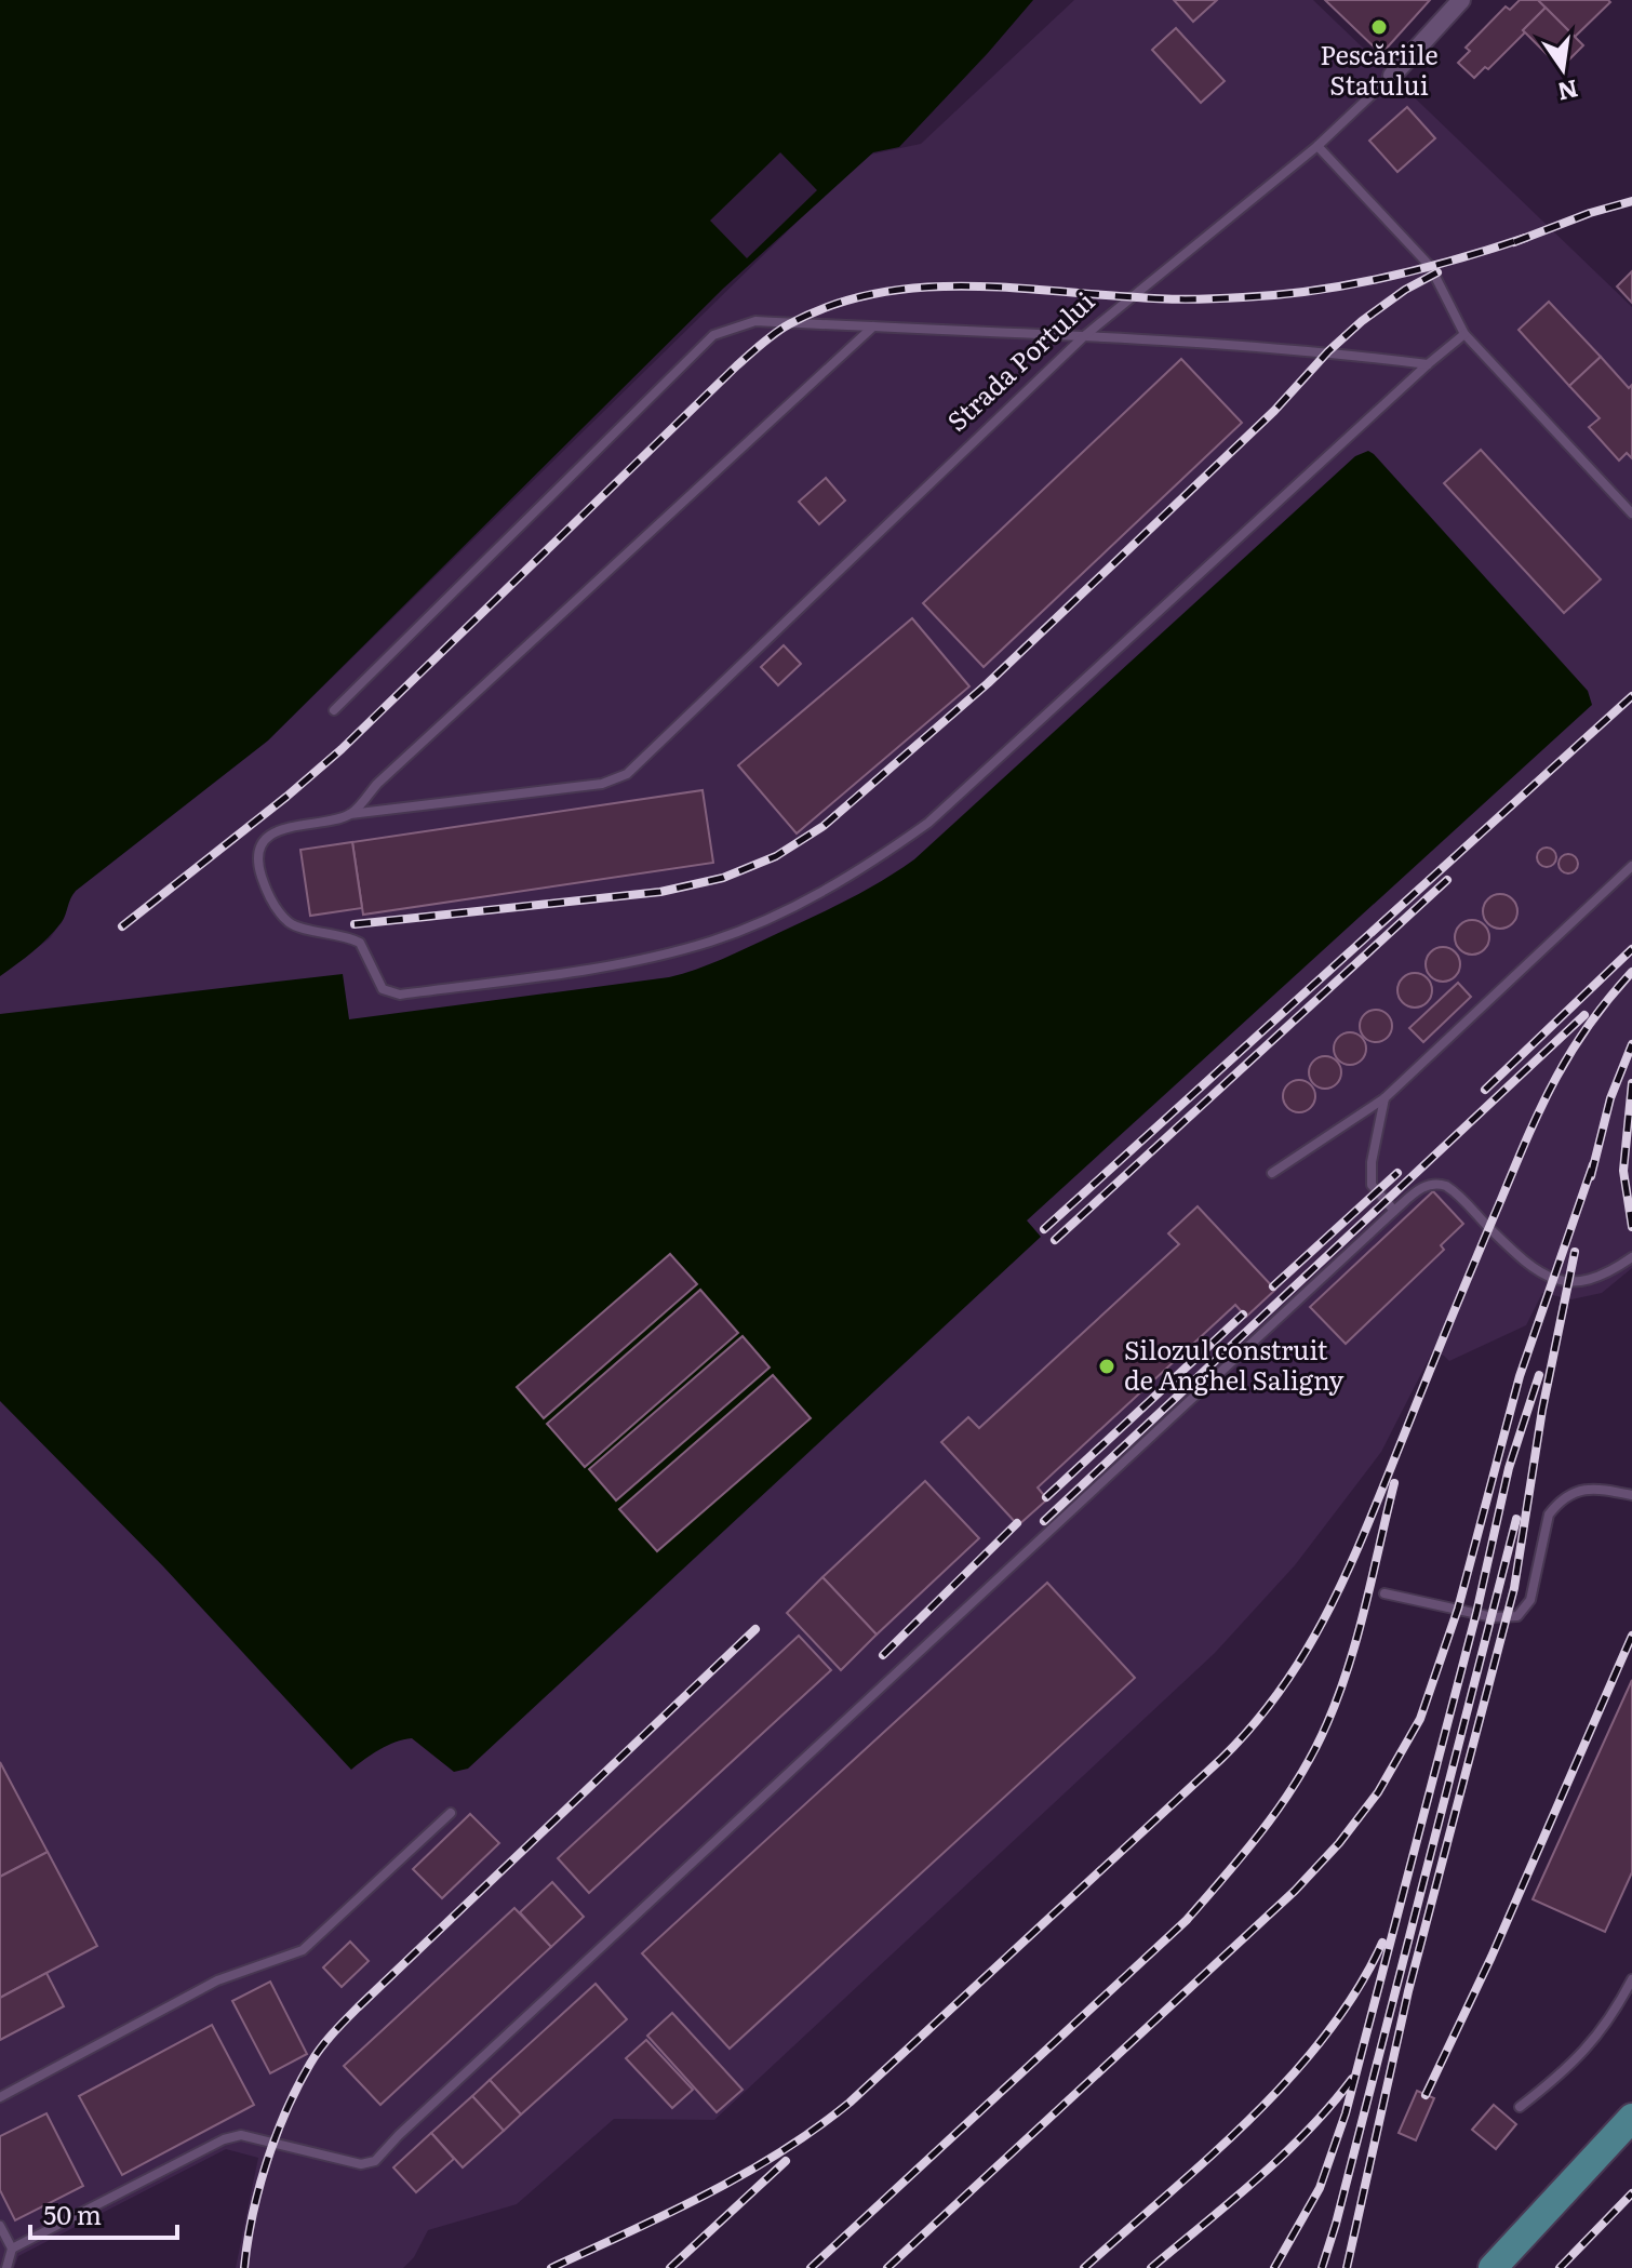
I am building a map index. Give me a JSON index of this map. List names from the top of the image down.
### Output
{
  "streets": {
    "street": ["Strada Portului"]
  },
  "places": ["Pescăriile Statului", "Silozul construit de Anghel Saligny"],
  "scale_bar": "50 m",
  "north": "bottom"
}
